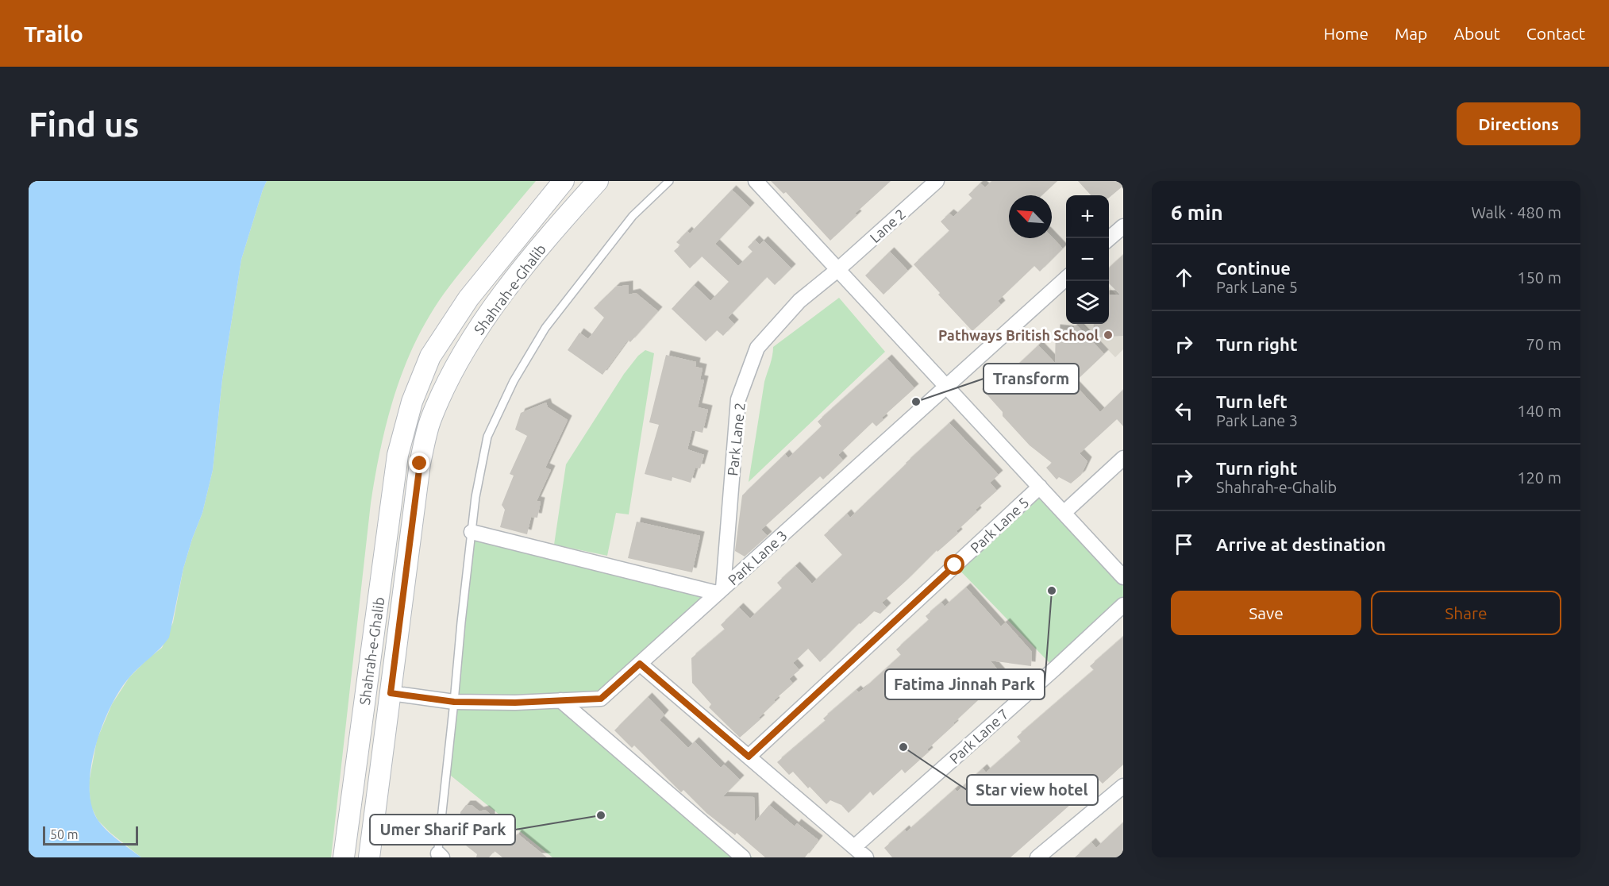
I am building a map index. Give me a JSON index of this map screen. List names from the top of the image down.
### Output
{
  "streets": {
    "main road": ["Shahrah-e-Ghalib"],
    "street": [
      "Lane 2",
      "Park Lane 2",
      "Park Lane 5",
      "Park Lane 3",
      "Park Lane 7"
    ]
  },
  "crossings": [
    ["Lane 2", "Park Lane 2"],
    ["Shahrah-e-Ghalib", "Park Lane 3"],
    ["Park Lane 2", "Park Lane 3"]
  ],
  "places": [
    "Pathways British School",
    "Transform",
    "Fatima Jinnah Park",
    "Star view hotel",
    "Umer Sharif Park"
  ],
  "scale_bar": "50 m",
  "north": "top left",
  "page": {
    "header": "Trailo",
    "nav": [
      "Home",
      "Map",
      "About",
      "Contact"
    ],
    "buttons": [
      "Directions",
      ["Save", "Share"]
    ],
    "title": "Find us",
    "heading": ["6 min", "Walk · 480 m"],
    "map_buttons": ["+", "−"],
    "list": [
      ["Continue", "Park Lane 5", "150 m"],
      ["Turn right", "70 m"],
      ["Turn left", "Park Lane 3", "140 m"],
      ["Turn right", "Shahrah-e-Ghalib", "120 m"],
      "Arrive at destination"
    ],
    "scale": "50 m"
  }
}
